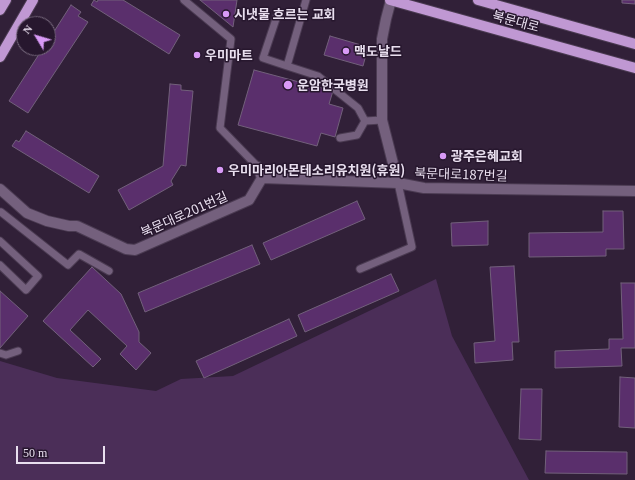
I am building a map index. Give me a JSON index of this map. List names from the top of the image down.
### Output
{
  "streets": {
    "main road": ["북문대로"],
    "street": ["북문대로187번길", "북문대로201번길"]
  },
  "crossings": [
    ["북문대로", "북문대로187번길"]
  ],
  "places": [
    "시냇물 흐르는 교회",
    "맥도날드",
    "우미마트",
    "운암한국병원",
    "광주은혜교회",
    "우미마리아몬테소리유치원(휴원)"
  ],
  "scale_bar": "50 m",
  "north": "top left"
}
